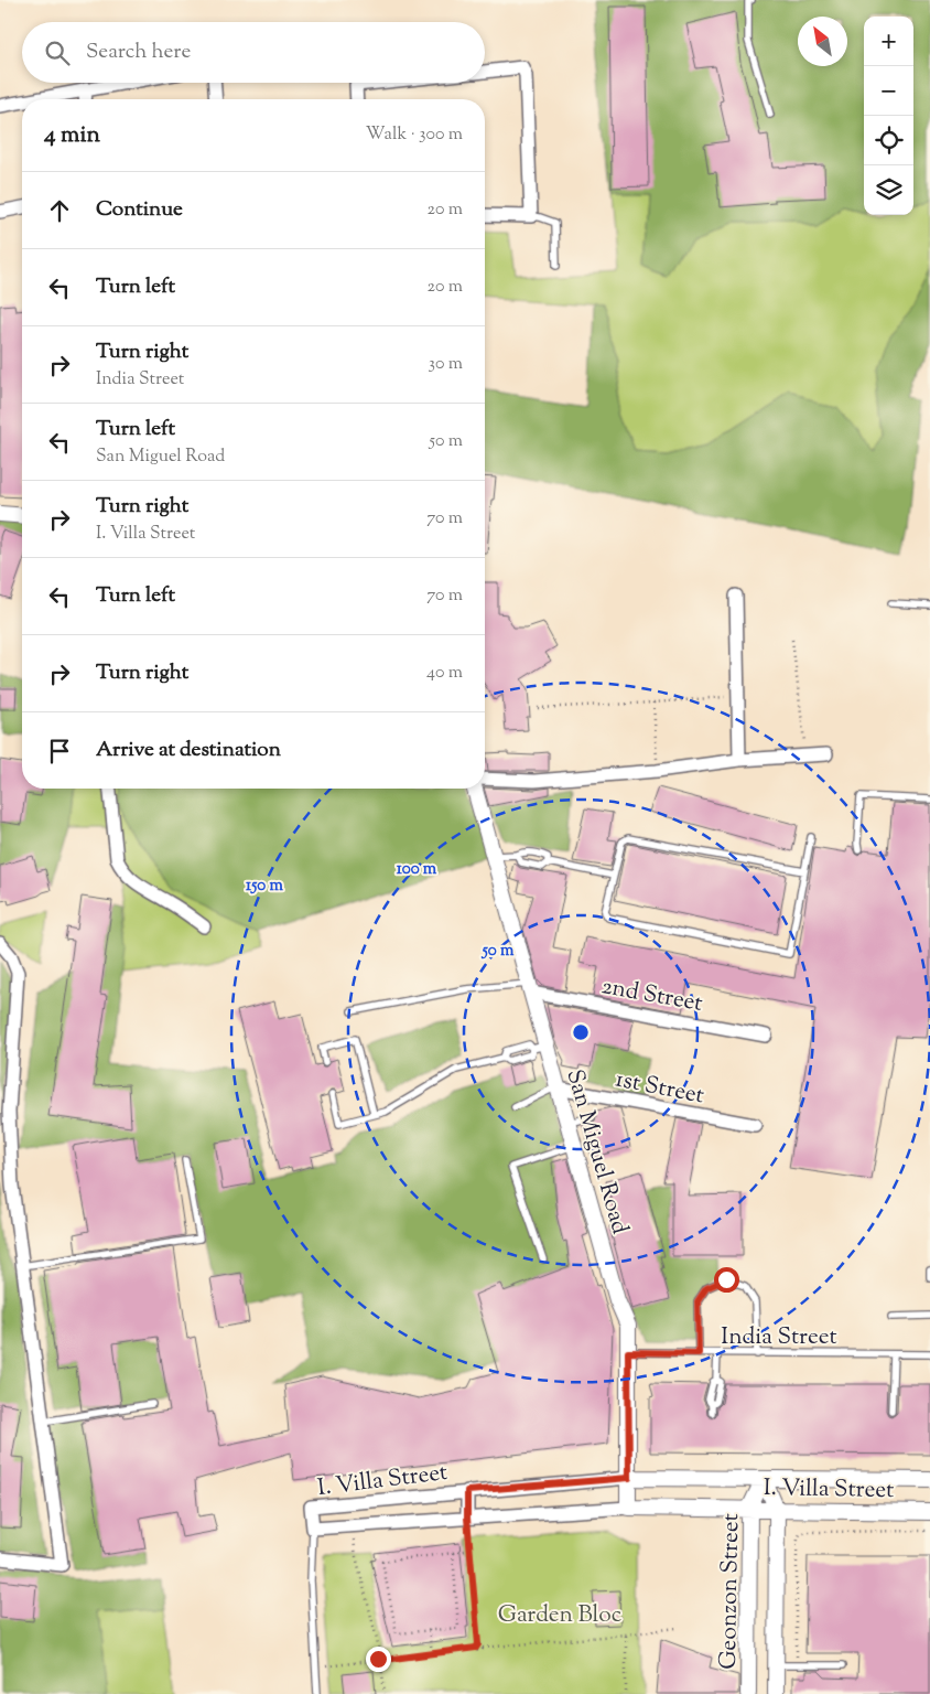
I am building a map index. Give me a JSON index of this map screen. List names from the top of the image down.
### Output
{
  "streets": {
    "street": [
      "2nd Street",
      "1st Street",
      "San Miguel Road",
      "I. Villa Street",
      "Geonzon Street"
    ],
    "lane": ["India Street"]
  },
  "crossings": [
    ["2nd Street", "San Miguel Road"],
    ["1st Street", "San Miguel Road"],
    ["San Miguel Road", "India Street"],
    ["San Miguel Road", "I. Villa Street"],
    ["I. Villa Street", "Geonzon Street"]
  ],
  "parks": ["Garden Bloc"],
  "north": "top left",
  "page": {
    "map_buttons": ["+", "−"],
    "search": "Search here",
    "heading": ["4 min", "Walk · 300 m"],
    "list": [
      ["Continue", "20 m"],
      ["Turn left", "20 m"],
      ["Turn right", "India Street", "30 m"],
      ["Turn left", "San Miguel Road", "50 m"],
      ["Turn right", "I. Villa Street", "70 m"],
      ["Turn left", "70 m"],
      ["Turn right", "40 m"],
      "Arrive at destination"
    ]
  },
  "rings": ["100 m", "150 m", "50 m"]
}
